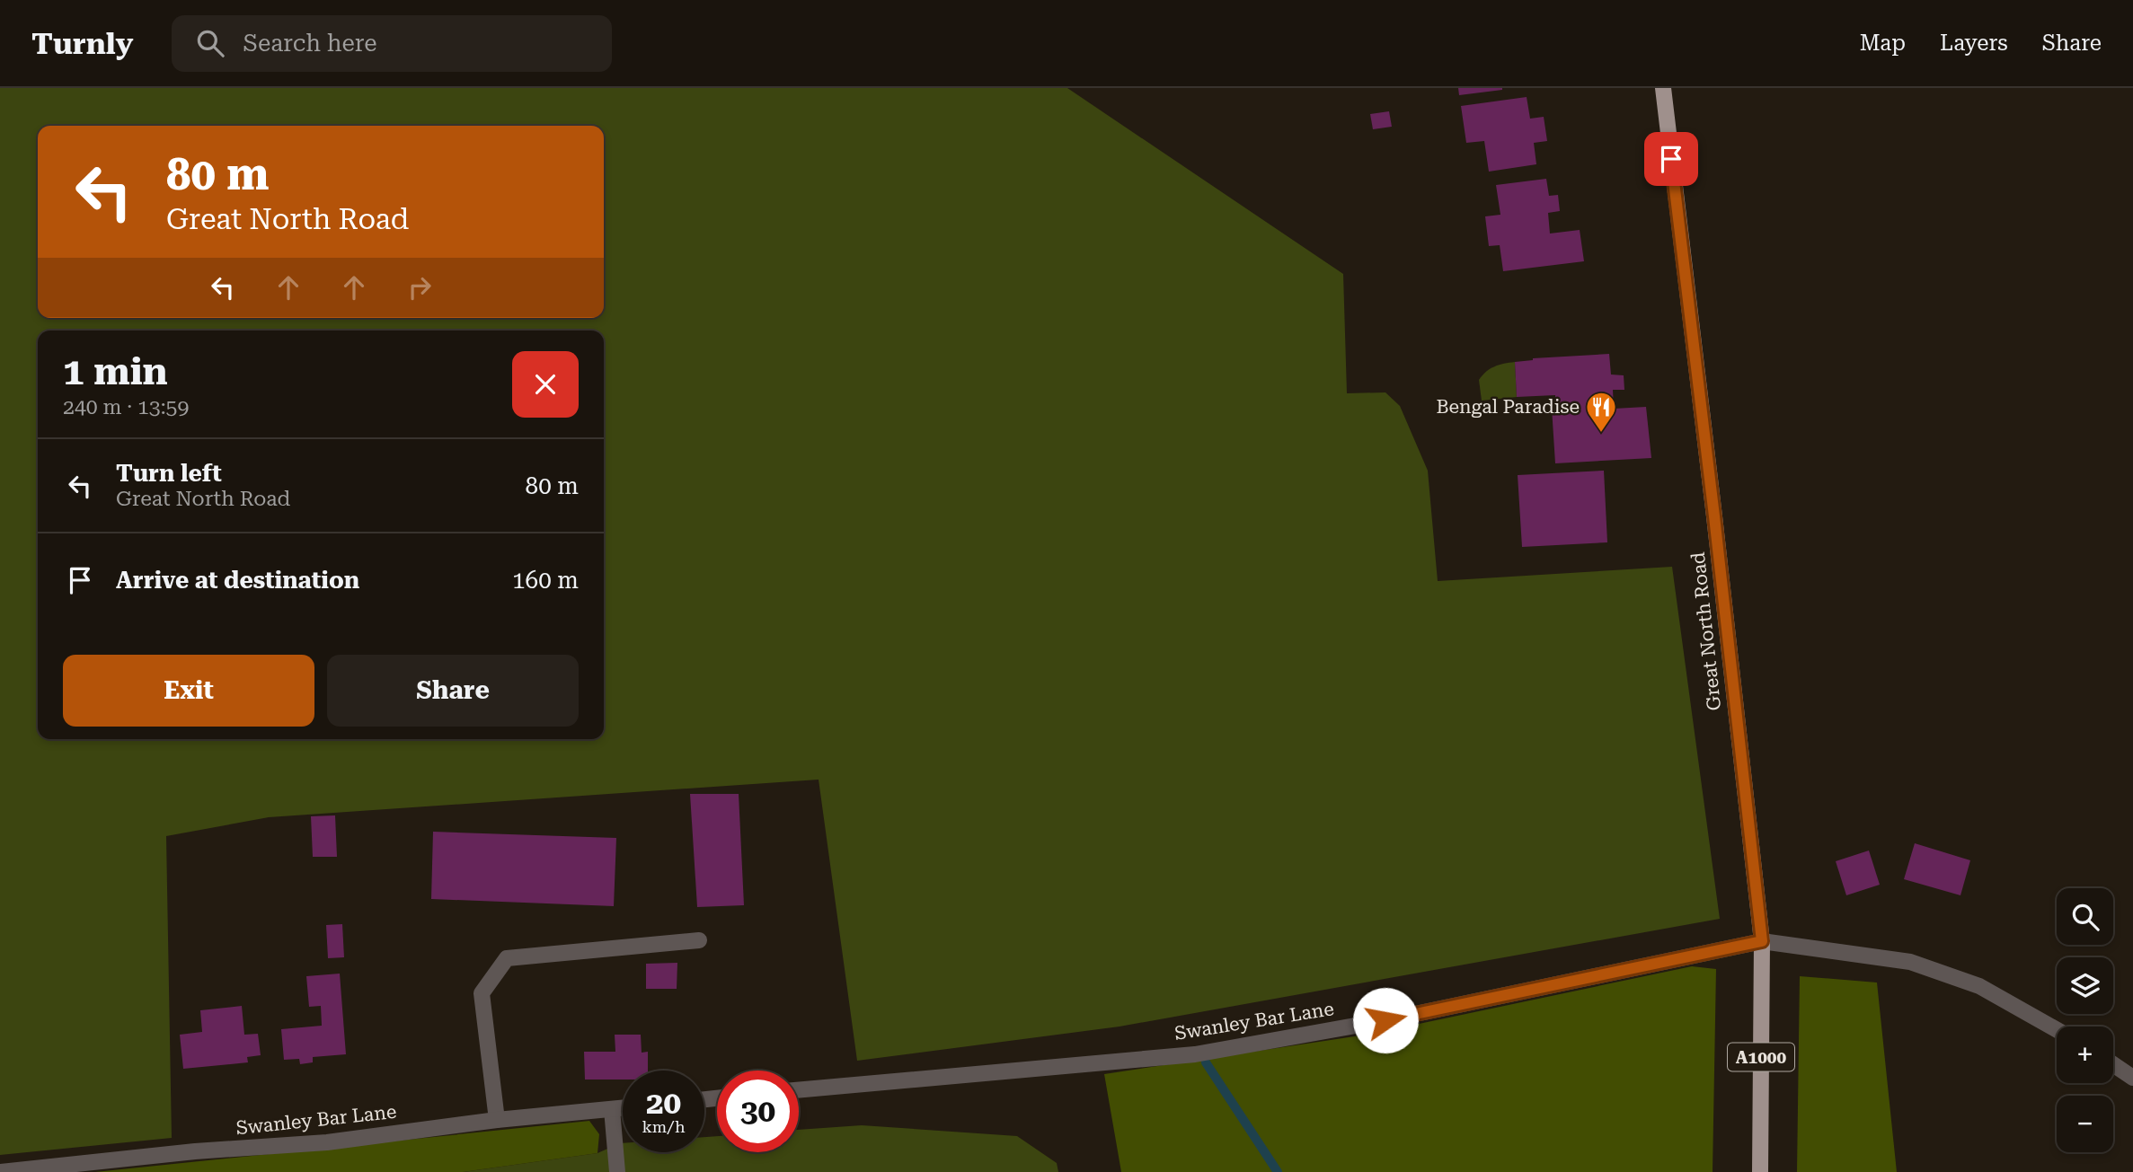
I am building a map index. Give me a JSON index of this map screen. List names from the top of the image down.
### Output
{
  "streets": {
    "main road": ["Great North Road", "A1000"],
    "street": ["Swanley Bar Lane"]
  },
  "crossings": [
    ["Great North Road", "Swanley Bar Lane"]
  ],
  "places": {
    "restaurant": ["Bengal Paradise"]
  },
  "page": {
    "header": "Turnly",
    "search": "Search here",
    "nav": ["Map", "Layers", "Share"],
    "turn": ["80 m", "Great North Road"],
    "heading": ["1 min", "240 m · 13:59"],
    "list": [
      {
        "name": "Turn left",
        "note": "Great North Road",
        "value": "80 m"
      },
      {
        "name": "Arrive at destination",
        "value": "160 m"
      }
    ],
    "buttons": ["Exit", "Share"],
    "map_buttons": ["+", "−"],
    "speed": "20 km/h",
    "limit": "30"
  }
}
